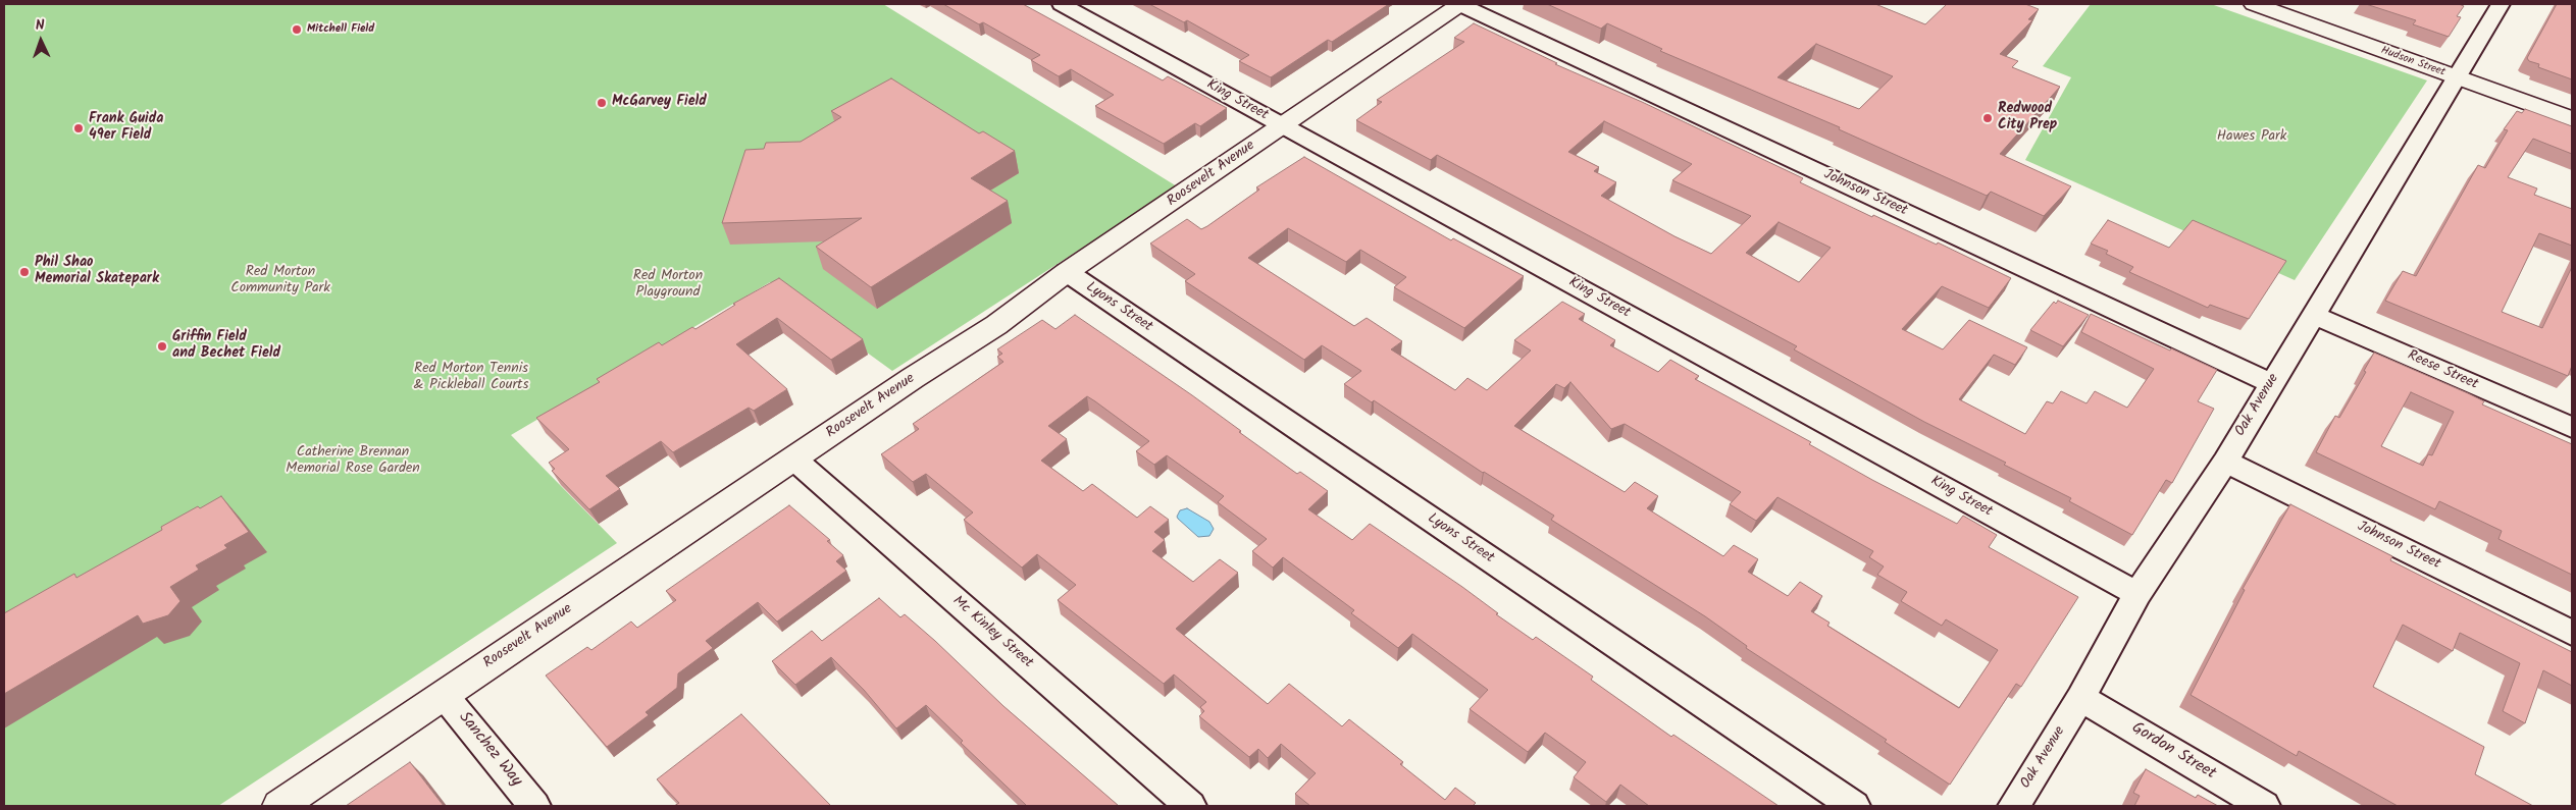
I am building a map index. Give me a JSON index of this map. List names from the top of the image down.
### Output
{
  "streets": {
    "street": [
      "Hudson Street",
      "King Street",
      "Roosevelt Avenue",
      "Johnson Street",
      "Lyons Street",
      "Reese Street",
      "Oak Avenue",
      "Mc Kinley Street",
      "Sanchez Way",
      "Gordon Street"
    ]
  },
  "crossings": [
    ["Hudson Street", "Oak Avenue"],
    ["King Street", "Roosevelt Avenue"],
    ["King Street", "Oak Avenue"],
    ["Roosevelt Avenue", "Johnson Street"],
    ["Roosevelt Avenue", "Lyons Street"],
    ["Roosevelt Avenue", "Mc Kinley Street"],
    ["Roosevelt Avenue", "Sanchez Way"],
    ["Johnson Street", "Oak Avenue"],
    ["Reese Street", "Oak Avenue"],
    ["Oak Avenue", "Gordon Street"]
  ],
  "parks": [
    "Hawes Park",
    "Red Morton Community Park",
    "Red Morton Playground",
    "Red Morton Tennis & Pickleball Courts",
    "Catherine Brennan Memorial Rose Garden"
  ],
  "places": [
    "Mitchell Field",
    "McGarvey Field",
    "Redwood City Prep",
    "Frank Guida 49er Field",
    "Phil Shao Memorial Skatepark",
    "Griffin Field and Bechet Field"
  ],
  "north": "top"
}
